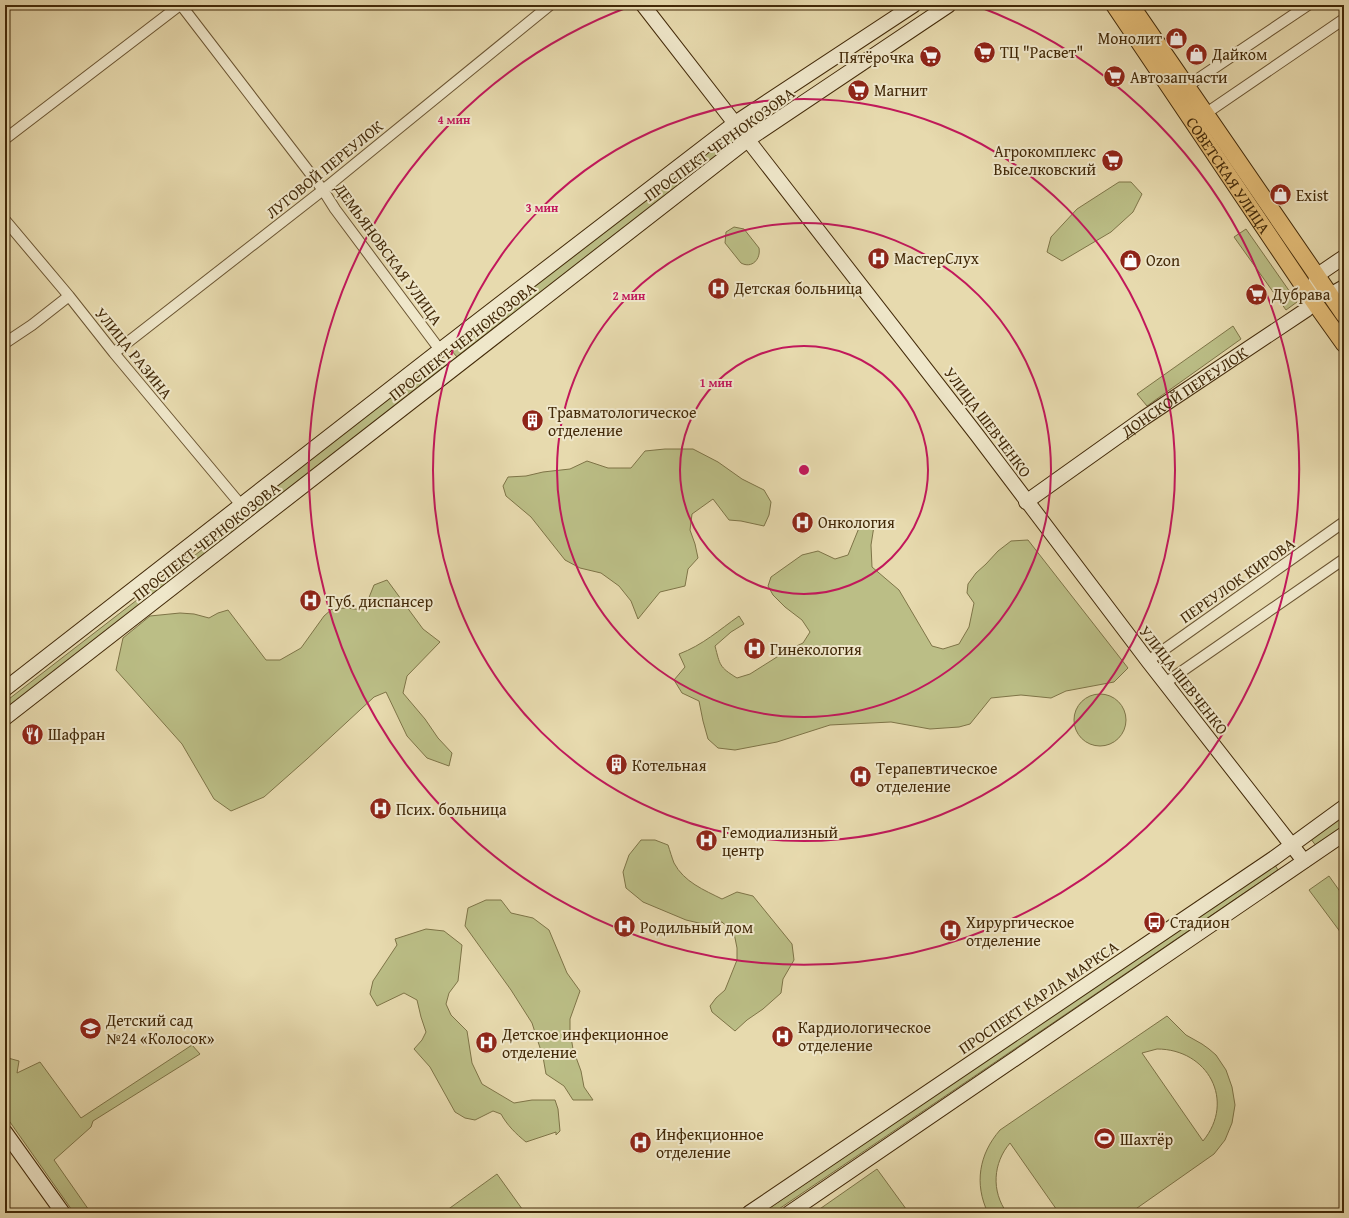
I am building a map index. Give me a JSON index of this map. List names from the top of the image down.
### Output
{
  "streets": {
    "main road": ["СОВЕТСКАЯ УЛИЦА", "ДОНСКОЙ ПЕРЕУЛОК"],
    "street": [
      "ПРОСПЕКТ ЧЕРНОКОЗОВА",
      "ЛУГОВОЙ ПЕРЕУЛОК",
      "ДЕМЬЯНОВСКАЯ УЛИЦА",
      "УЛИЦА РАЗИНА",
      "УЛИЦА ШЕВЧЕНКО",
      "ПЕРЕУЛОК КИРОВА",
      "ПРОСПЕКТ КАРЛА МАРКСА"
    ]
  },
  "crossings": [
    ["ПРОСПЕКТ ЧЕРНОКОЗОВА", "ДЕМЬЯНОВСКАЯ УЛИЦА"],
    ["ПРОСПЕКТ ЧЕРНОКОЗОВА", "УЛИЦА РАЗИНА"],
    ["ПРОСПЕКТ ЧЕРНОКОЗОВА", "УЛИЦА ШЕВЧЕНКО"],
    ["ЛУГОВОЙ ПЕРЕУЛОК", "ДЕМЬЯНОВСКАЯ УЛИЦА"],
    ["ЛУГОВОЙ ПЕРЕУЛОК", "УЛИЦА РАЗИНА"],
    ["СОВЕТСКАЯ УЛИЦА", "ДОНСКОЙ ПЕРЕУЛОК"],
    ["ДОНСКОЙ ПЕРЕУЛОК", "УЛИЦА ШЕВЧЕНКО"],
    ["УЛИЦА ШЕВЧЕНКО", "ПЕРЕУЛОК КИРОВА"],
    ["УЛИЦА ШЕВЧЕНКО", "ПРОСПЕКТ КАРЛА МАРКСА"]
  ],
  "places": {
    "shop": [
      "Монолит",
      "Дайком",
      "Exist",
      "Ozon"
    ],
    "supermarket": [
      "ТЦ \"Расвет\"",
      "Пятёрочка",
      "Автозапчасти",
      "Магнит",
      "Агрокомплекс Выселковский",
      "Дубрава"
    ],
    "hospital": [
      "МастерСлух",
      "Детская больница",
      "Онкология",
      "Туб. диспансер",
      "Гинекология",
      "Терапевтическое отделение",
      "Псих. больница",
      "Гемодиализный центр",
      "Родильный дом",
      "Хирургическое отделение",
      "Кардиологическое отделение",
      "Детское инфекционное отделение",
      "Инфекционное отделение"
    ],
    "building": ["Травматологическое отделение", "Котельная"],
    "restaurant": ["Шафран"],
    "bus stop": ["Стадион"],
    "school or university": ["Детский сад №24 «Колосок»"],
    "sports": ["Шахтёр"]
  },
  "rings": [
    "4 мин",
    "3 мин",
    "2 мин",
    "1 мин"
  ]
}
